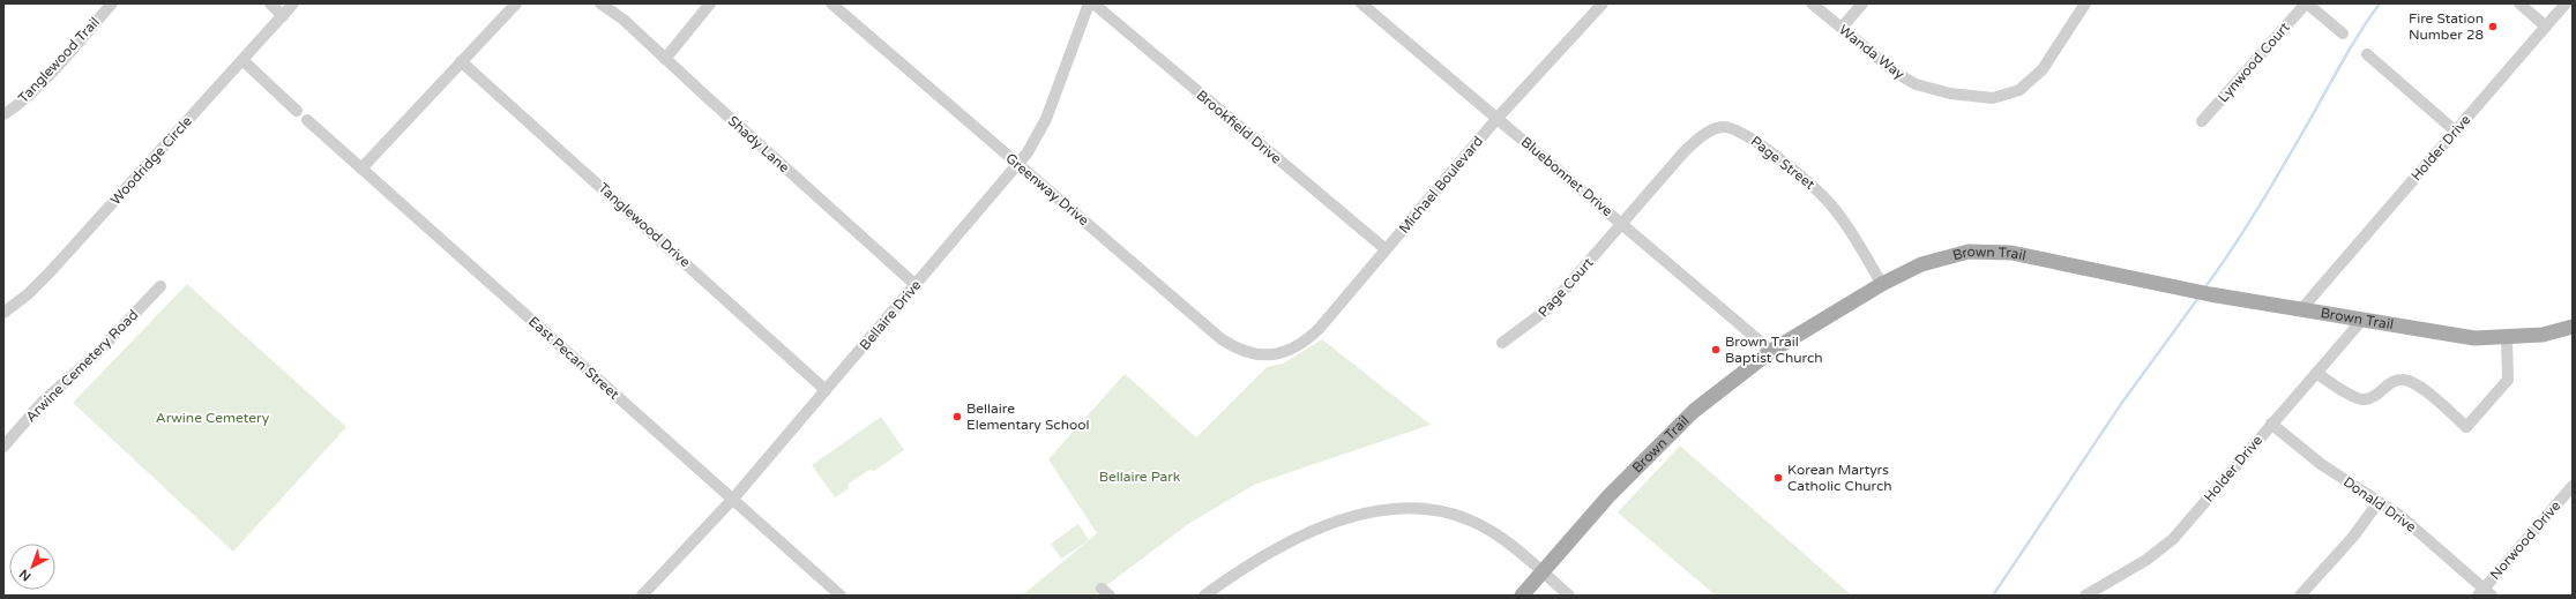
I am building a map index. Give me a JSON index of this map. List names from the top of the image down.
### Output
{
  "streets": {
    "main road": ["Brown Trail"],
    "street": [
      "Wanda Way",
      "Tanglewood Trail",
      "Lynwood Court",
      "Brookfield Drive",
      "Shady Lane",
      "Holder Drive",
      "Woodridge Circle",
      "Page Street",
      "Bluebonnet Drive",
      "Michael Boulevard",
      "Greenway Drive",
      "Tanglewood Drive",
      "Page Court",
      "Bellaire Drive",
      "East Pecan Street",
      "Arwine Cemetery Road",
      "Donald Drive",
      "Norwood Drive"
    ]
  },
  "crossings": [
    ["Brookfield Drive", "Michael Boulevard"],
    ["Shady Lane", "Bellaire Drive"],
    ["Holder Drive", "Brown Trail"],
    ["Holder Drive", "Donald Drive"],
    ["Page Street", "Bluebonnet Drive"],
    ["Page Street", "Brown Trail"],
    ["Page Street", "Page Court"],
    ["Bluebonnet Drive", "Michael Boulevard"],
    ["Bluebonnet Drive", "Brown Trail"],
    ["Bluebonnet Drive", "Page Court"],
    ["Michael Boulevard", "Greenway Drive"],
    ["Greenway Drive", "Bellaire Drive"],
    ["Tanglewood Drive", "Bellaire Drive"],
    ["Bellaire Drive", "East Pecan Street"],
    ["Donald Drive", "Norwood Drive"]
  ],
  "parks": ["Arwine Cemetery", "Bellaire Park"],
  "places": [
    "Fire Station Number 28",
    "Brown Trail Baptist Church",
    "Bellaire Elementary School",
    "Korean Martyrs Catholic Church"
  ],
  "north": "bottom left"
}
